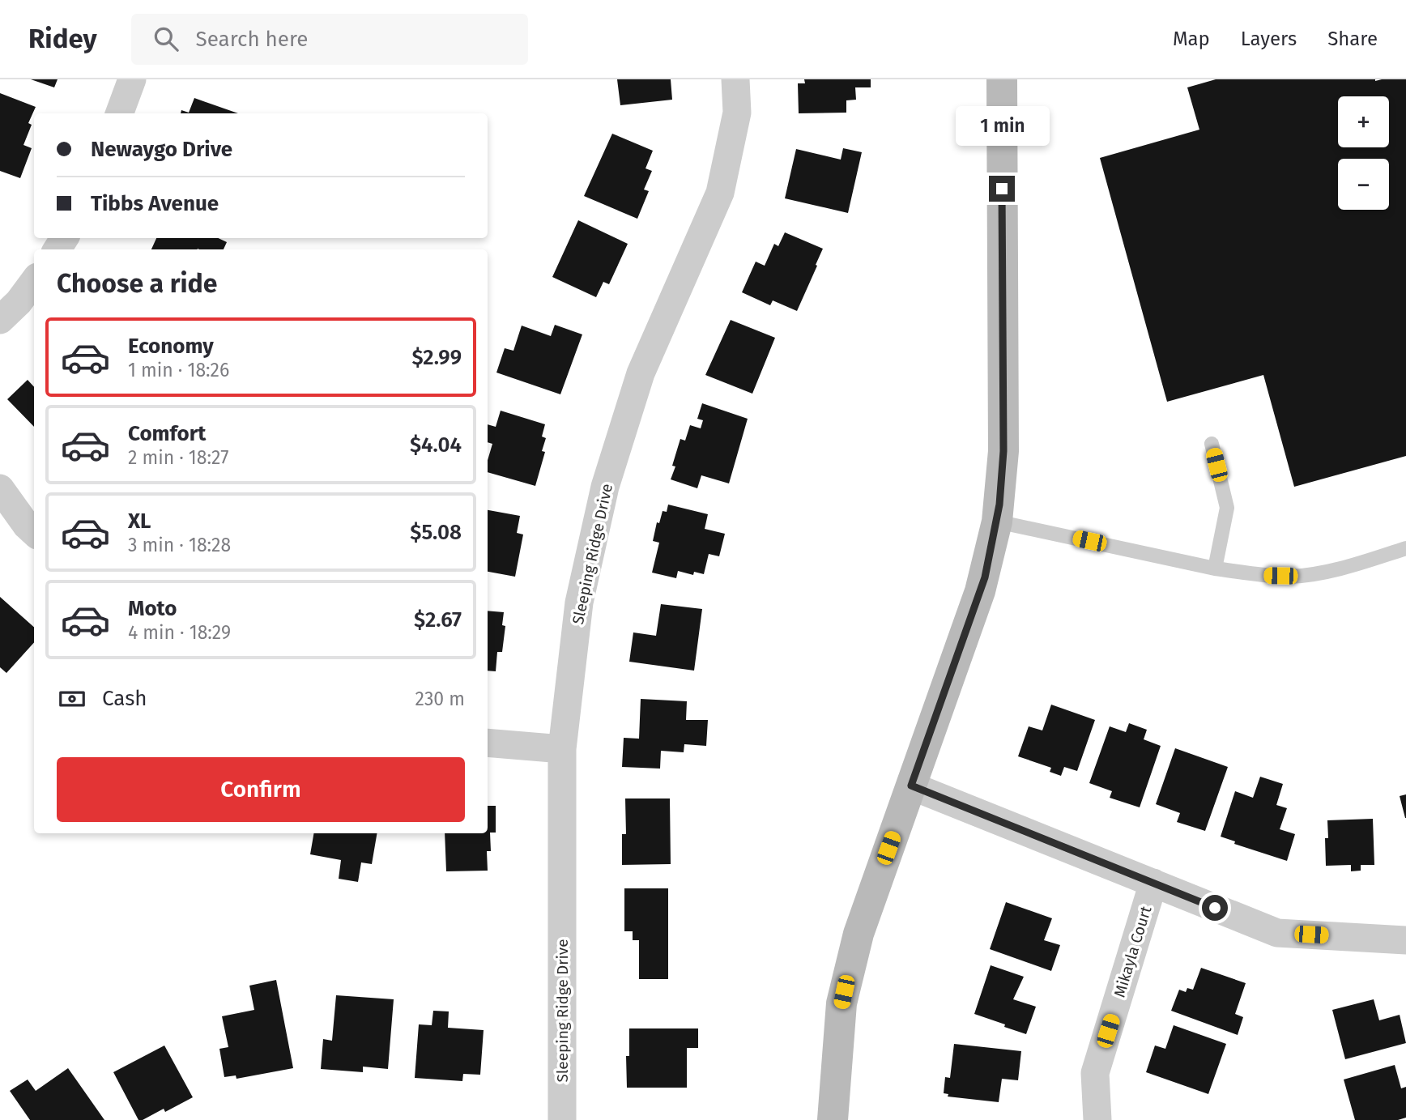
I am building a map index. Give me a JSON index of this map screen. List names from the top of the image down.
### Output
{
  "streets": {
    "street": ["Sleeping Ridge Drive", "Mikayla Court"]
  },
  "page": {
    "header": "Ridey",
    "search": "Search here",
    "nav": ["Map", "Layers", "Share"],
    "map_buttons": ["+", "−"],
    "bubble": "1 min",
    "banner": ["Newaygo Drive", "Tibbs Avenue"],
    "heading": "Choose a ride",
    "list": [
      {
        "name": "Economy",
        "note": "1 min · 18:26",
        "value": "$2.99"
      },
      {
        "name": "Comfort",
        "note": "2 min · 18:27",
        "value": "$4.04"
      },
      {
        "name": "XL",
        "note": "3 min · 18:28",
        "value": "$5.08"
      },
      {
        "name": "Moto",
        "note": "4 min · 18:29",
        "value": "$2.67"
      }
    ],
    "pay": ["Cash", "230 m"],
    "buttons": "Confirm"
  }
}
